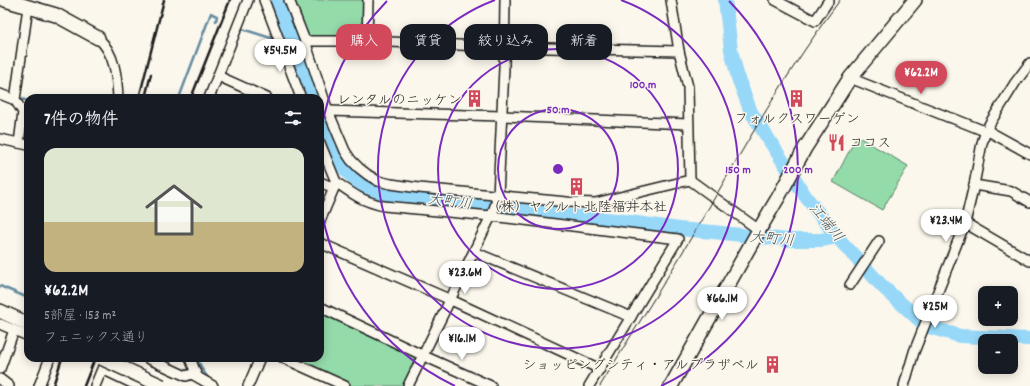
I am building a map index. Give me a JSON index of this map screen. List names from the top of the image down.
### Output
{
  "water": ["大町川", "江端川"],
  "places": {
    "building": [
      "フォルクスワーゲン",
      "レンタルのニッケン",
      "（株）ヤクルト北陸福井本社",
      "ショッピングシティ・アルプラザベル"
    ],
    "restaurant": ["ココス"]
  },
  "page": {
    "chip": [
      "購入",
      "賃貸",
      "絞り込み",
      "新着"
    ],
    "price": [
      "¥54.5M",
      "¥62.2M",
      "¥23.4M",
      "¥23.6M",
      "¥66.1M",
      "¥25M",
      "¥16.1M"
    ],
    "heading": "7件の物件",
    "list": [
      {
        "name": "¥62.2M",
        "note": "5部屋 · 153 m² · フェニックス通り"
      }
    ],
    "map_buttons": ["+", "−"]
  },
  "rings": [
    "100 m",
    "50 m",
    "150 m",
    "200 m"
  ]
}
